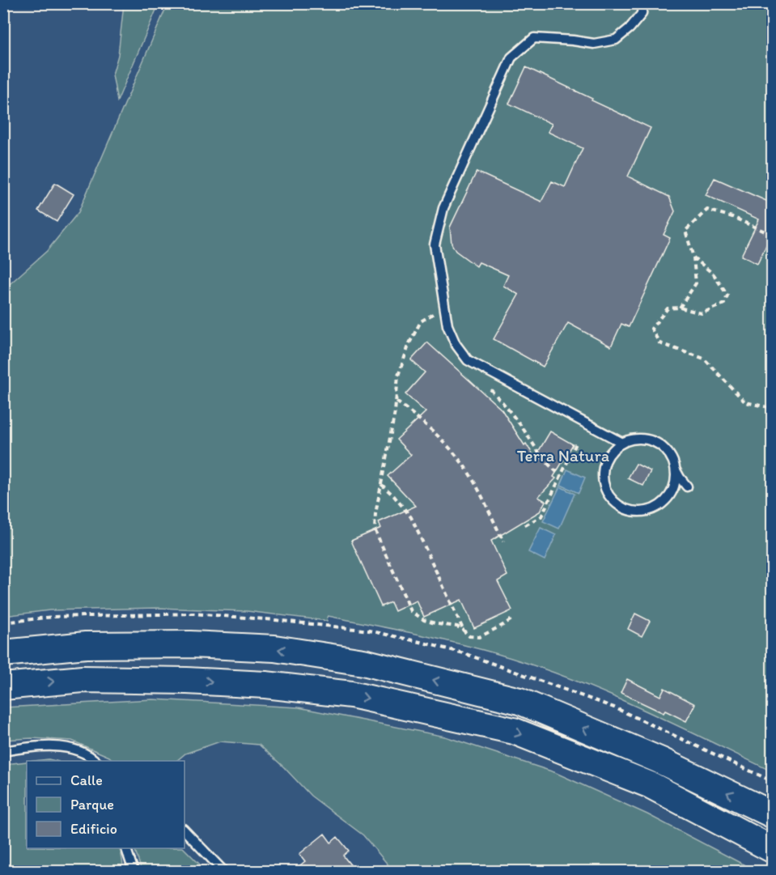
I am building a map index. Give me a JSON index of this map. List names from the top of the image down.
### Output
{
  "parks": ["Terra Natura"],
  "legend": ["Calle", "Parque", "Edificio"]
}
